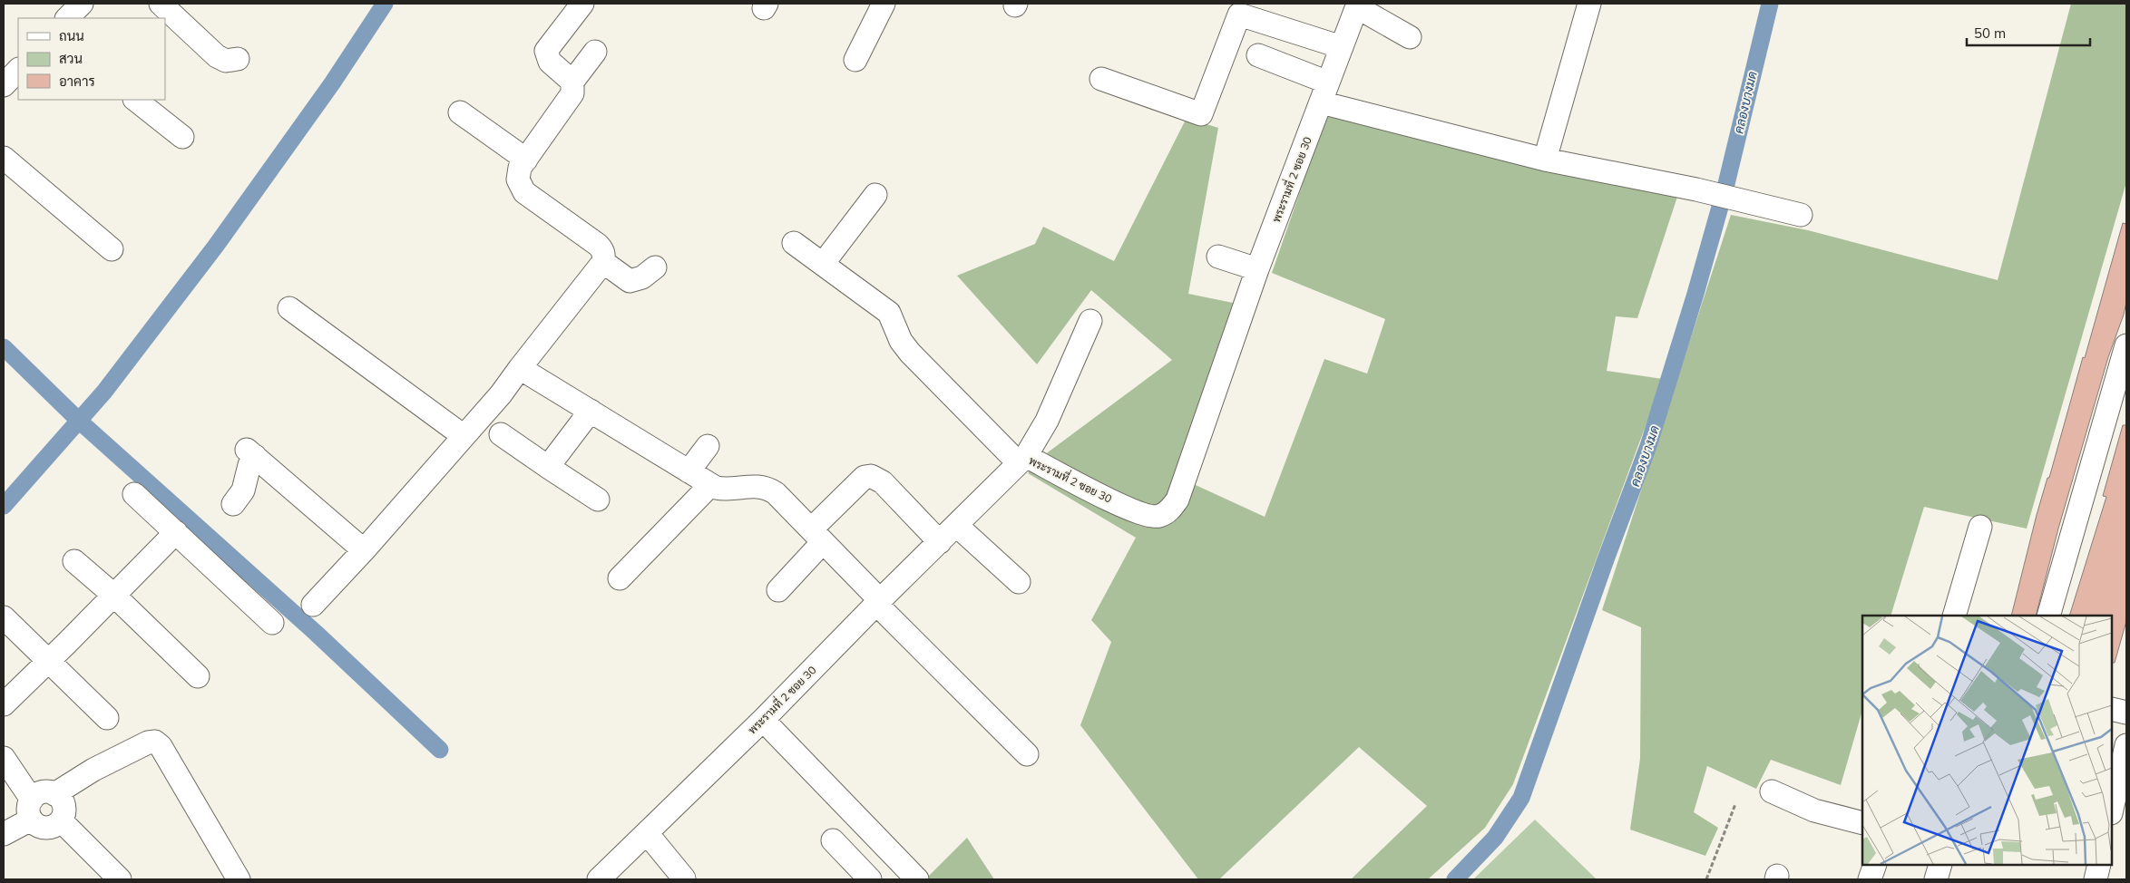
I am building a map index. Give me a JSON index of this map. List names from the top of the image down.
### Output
{
  "streets": {
    "street": ["พระรามที่ 2 ซอย 30"]
  },
  "water": ["คลองบางมด"],
  "legend": ["ถนน", "สวน", "อาคาร"],
  "scale_bar": "50 m"
}
